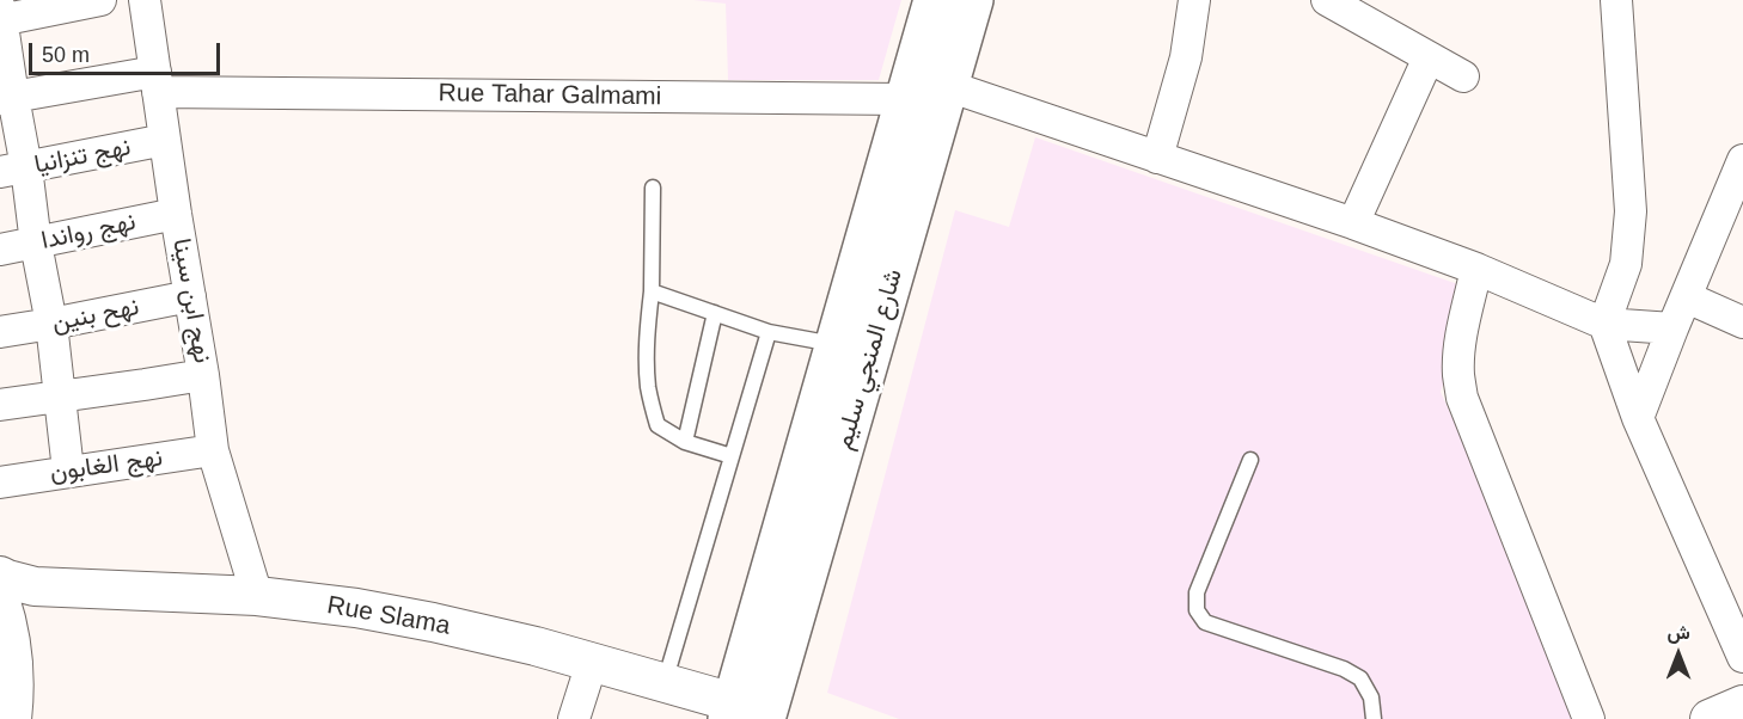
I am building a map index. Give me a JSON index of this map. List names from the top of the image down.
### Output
{
  "streets": {
    "main road": ["شارع المنجي سليم"],
    "street": [
      "Rue Tahar Galmami",
      "نهج تنزانيا",
      "نهج رواندا",
      "نهج ابن سينا",
      "نهح بنين",
      "نهج الغابون",
      "Rue Slama"
    ]
  },
  "crossings": [
    ["Rue Tahar Galmami", "نهج ابن سينا"],
    ["Rue Tahar Galmami", "شارع المنجي سليم"],
    ["نهج تنزانيا", "نهج ابن سينا"],
    ["نهج رواندا", "نهج ابن سينا"],
    ["نهج ابن سينا", "نهح بنين"],
    ["نهج ابن سينا", "نهج الغابون"],
    ["نهج ابن سينا", "Rue Slama"],
    ["شارع المنجي سليم", "Rue Slama"]
  ],
  "scale_bar": "50 m",
  "north": "top"
}
